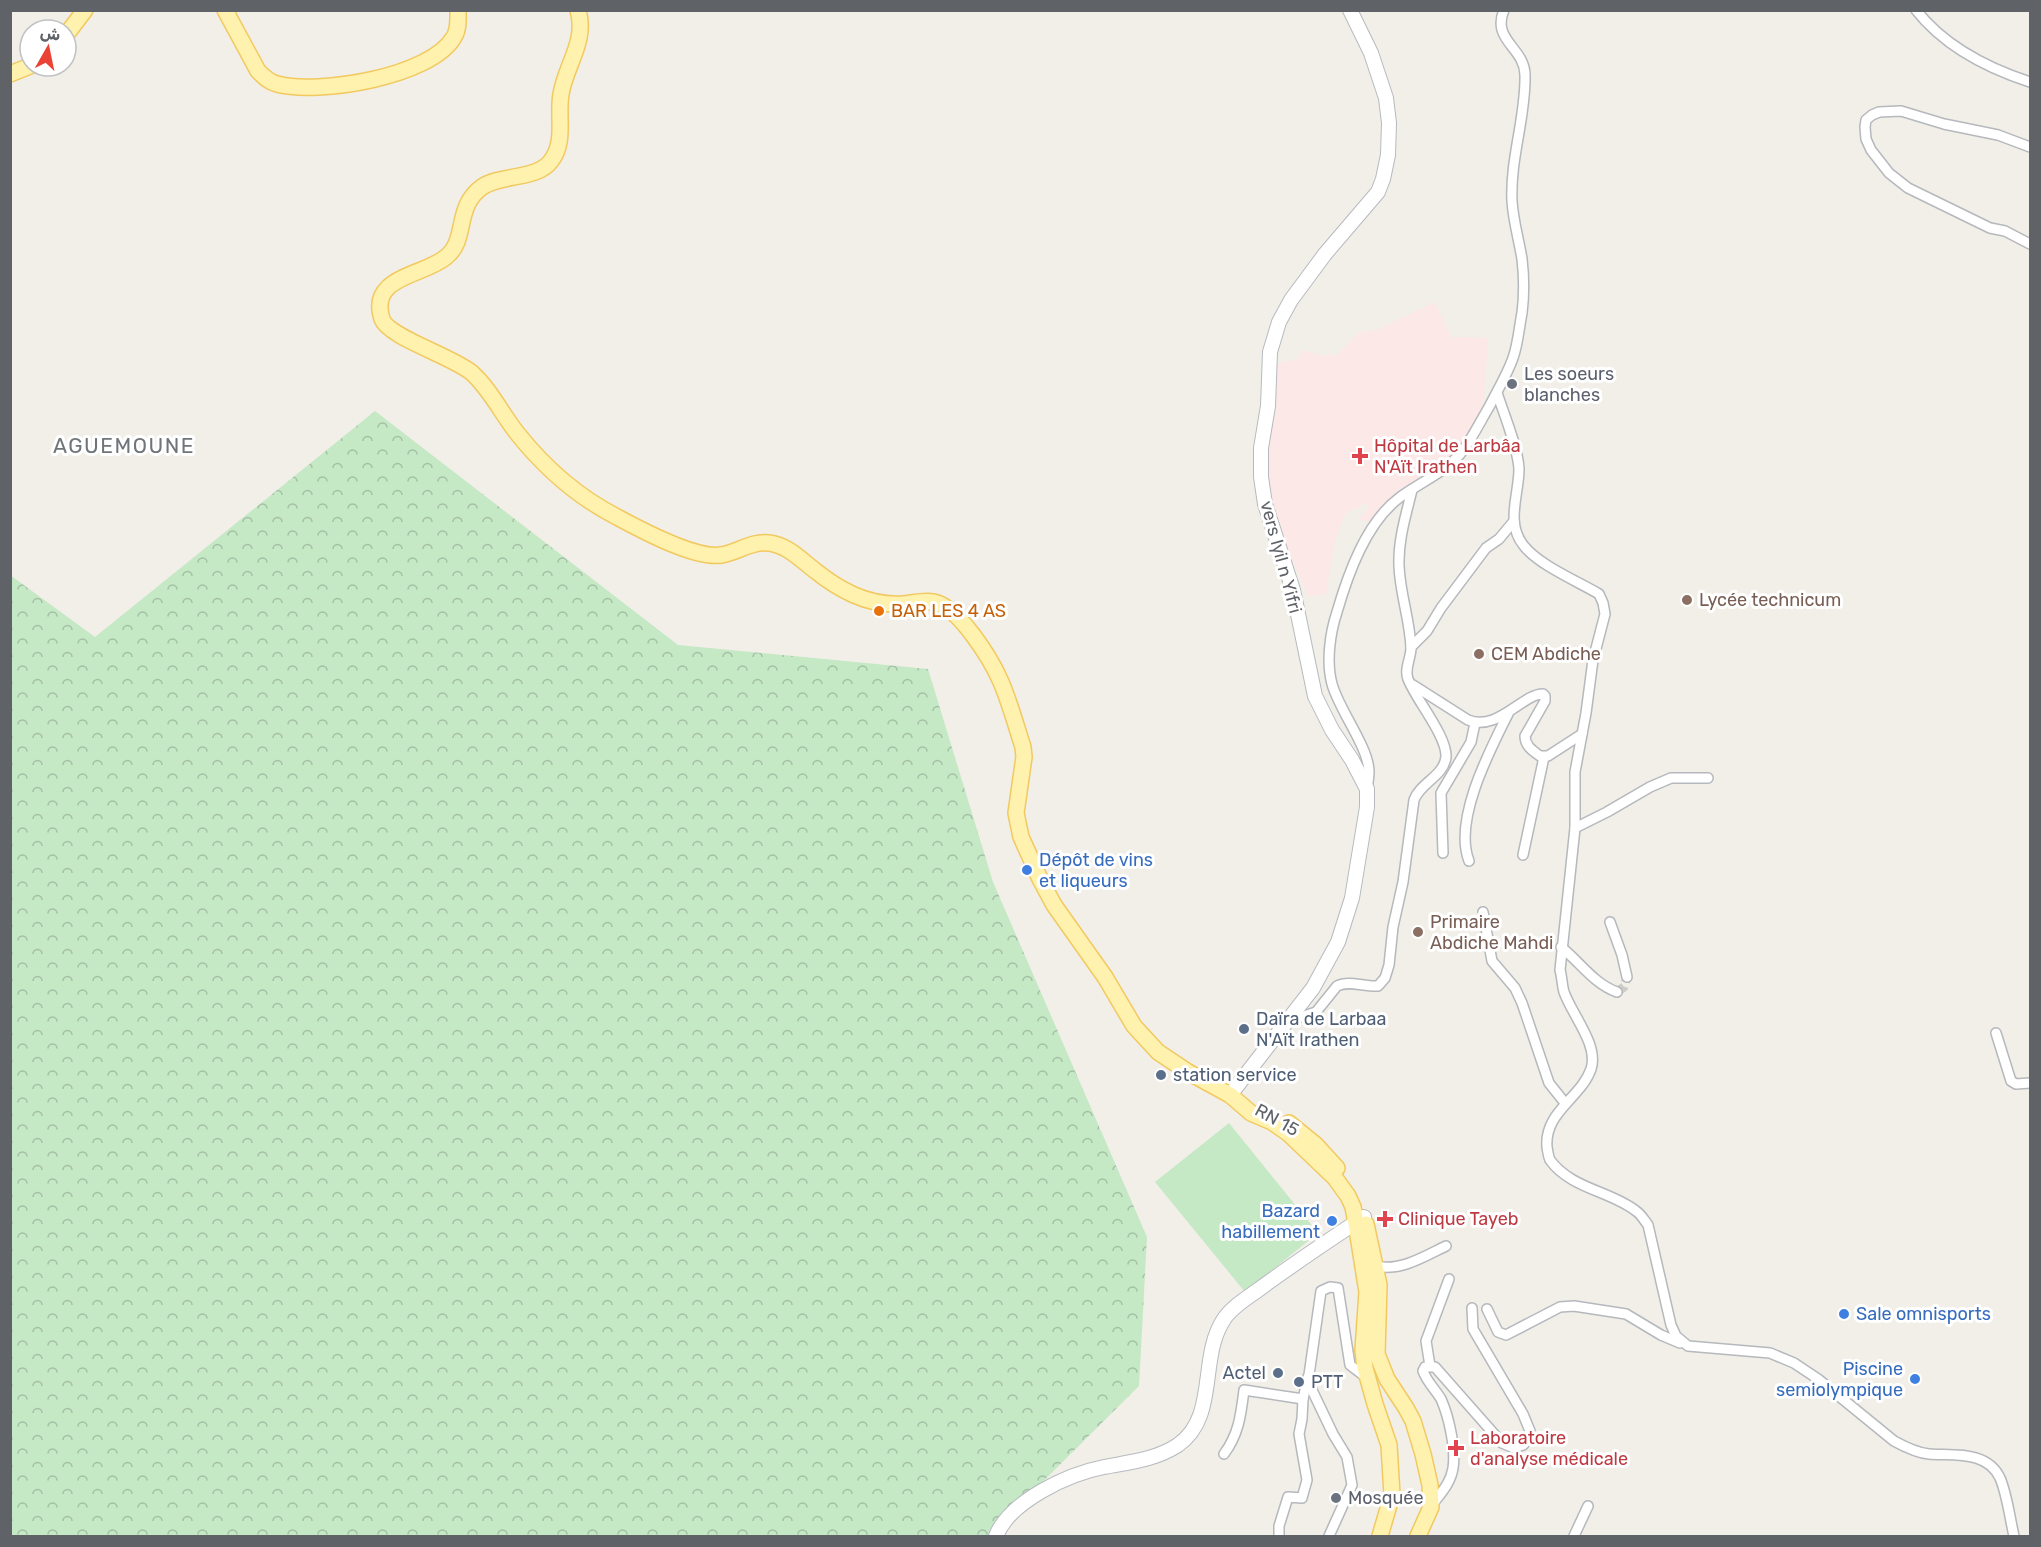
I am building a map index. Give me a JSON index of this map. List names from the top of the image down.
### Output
{
  "streets": {
    "main road": ["vers Iγil n Yifri", "RN 15"]
  },
  "districts": ["AGUEMOUNE"],
  "places": {
    "other": [
      "Les soeurs blanches",
      "Lycée technicum",
      "BAR LES 4 AS",
      "CEM Abdiche",
      "Dépôt de vins et liqueurs",
      "Primaire Abdiche Mahdi",
      "Daïra de Larbaa N'Aït Irathen",
      "station service",
      "Bazard habillement",
      "Sale omnisports",
      "Actel",
      "Piscine semiolympique",
      "PTT",
      "Mosquée"
    ],
    "health": ["Hôpital de Larbâa N'Aït Irathen", "Clinique Tayeb", "Laboratoire d'analyse médicale"]
  },
  "north": "top"
}
